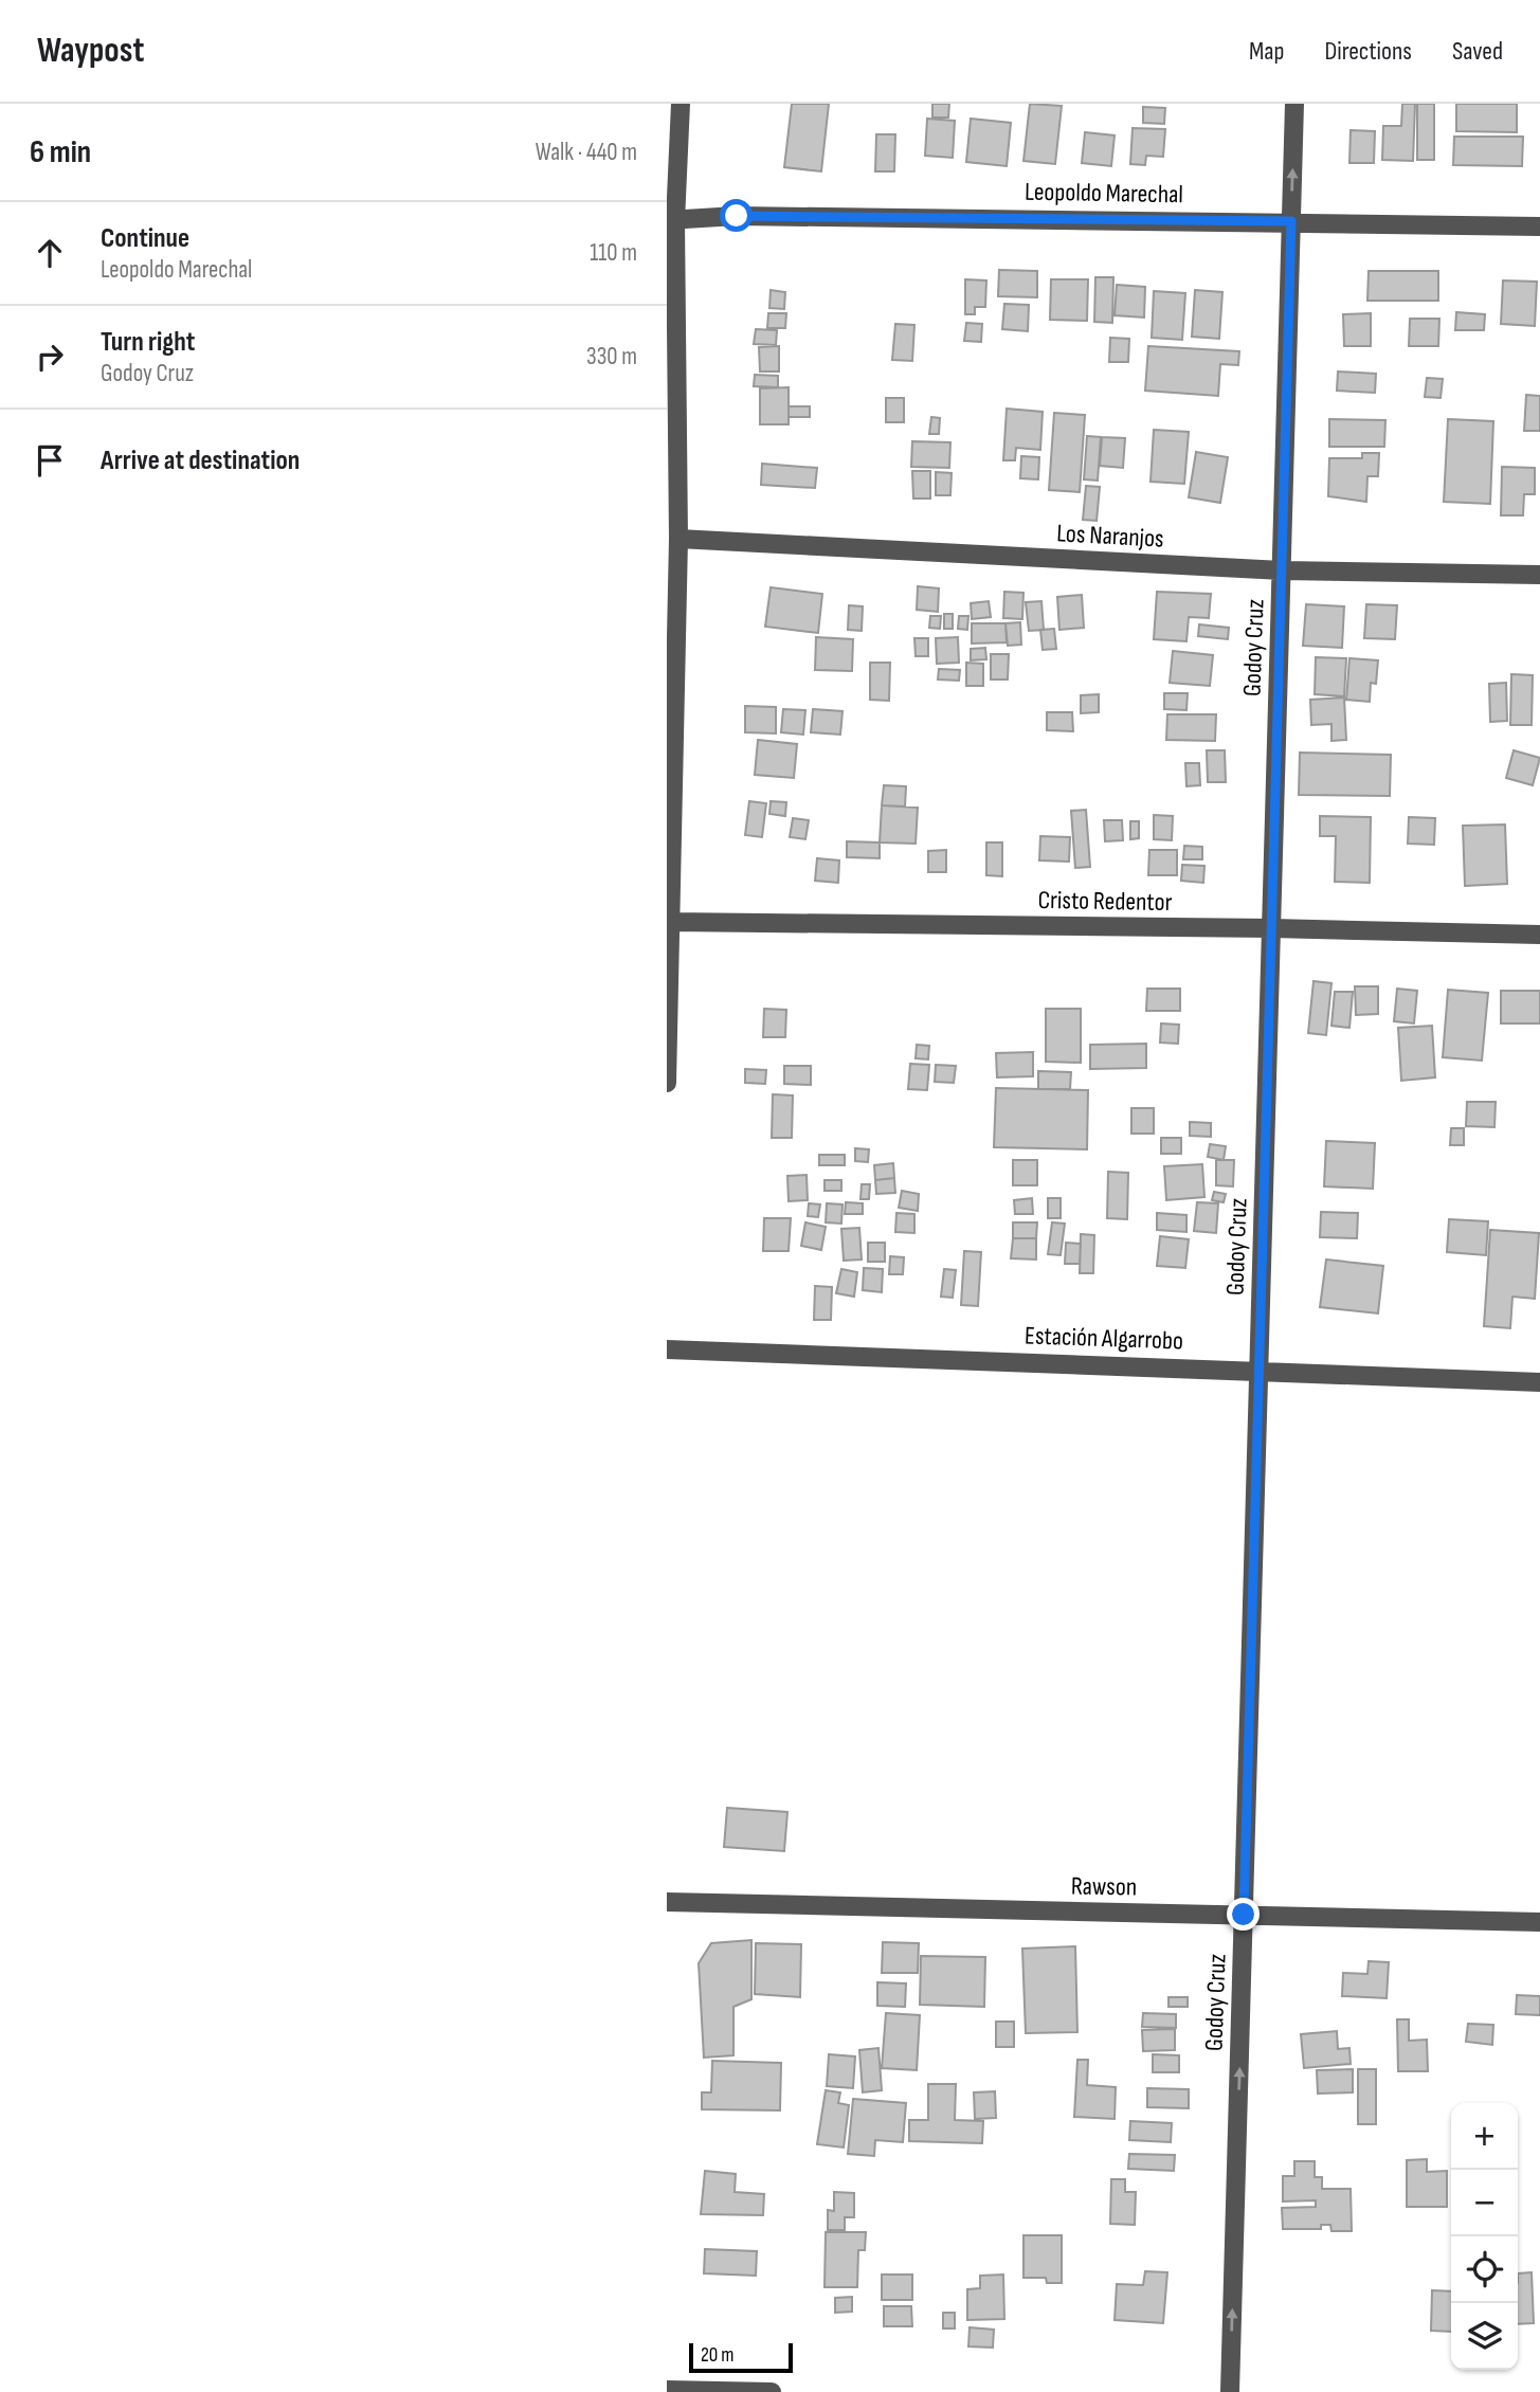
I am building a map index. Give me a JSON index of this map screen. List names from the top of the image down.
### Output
{
  "streets": {
    "street": [
      "Leopoldo Marechal",
      "Los Naranjos",
      "Godoy Cruz",
      "Cristo Redentor",
      "Estación Algarrobo",
      "Rawson"
    ]
  },
  "crossings": [
    ["Leopoldo Marechal", "Godoy Cruz"],
    ["Los Naranjos", "Godoy Cruz"],
    ["Godoy Cruz", "Cristo Redentor"],
    ["Godoy Cruz", "Estación Algarrobo"],
    ["Godoy Cruz", "Rawson"]
  ],
  "scale_bar": "20 m",
  "page": {
    "header": "Waypost",
    "nav": ["Map", "Directions", "Saved"],
    "heading": ["6 min", "Walk · 440 m"],
    "list": [
      ["Continue", "Leopoldo Marechal", "110 m"],
      ["Turn right", "Godoy Cruz", "330 m"],
      "Arrive at destination"
    ],
    "map_buttons": ["+", "−"],
    "scale": "20 m"
  }
}
